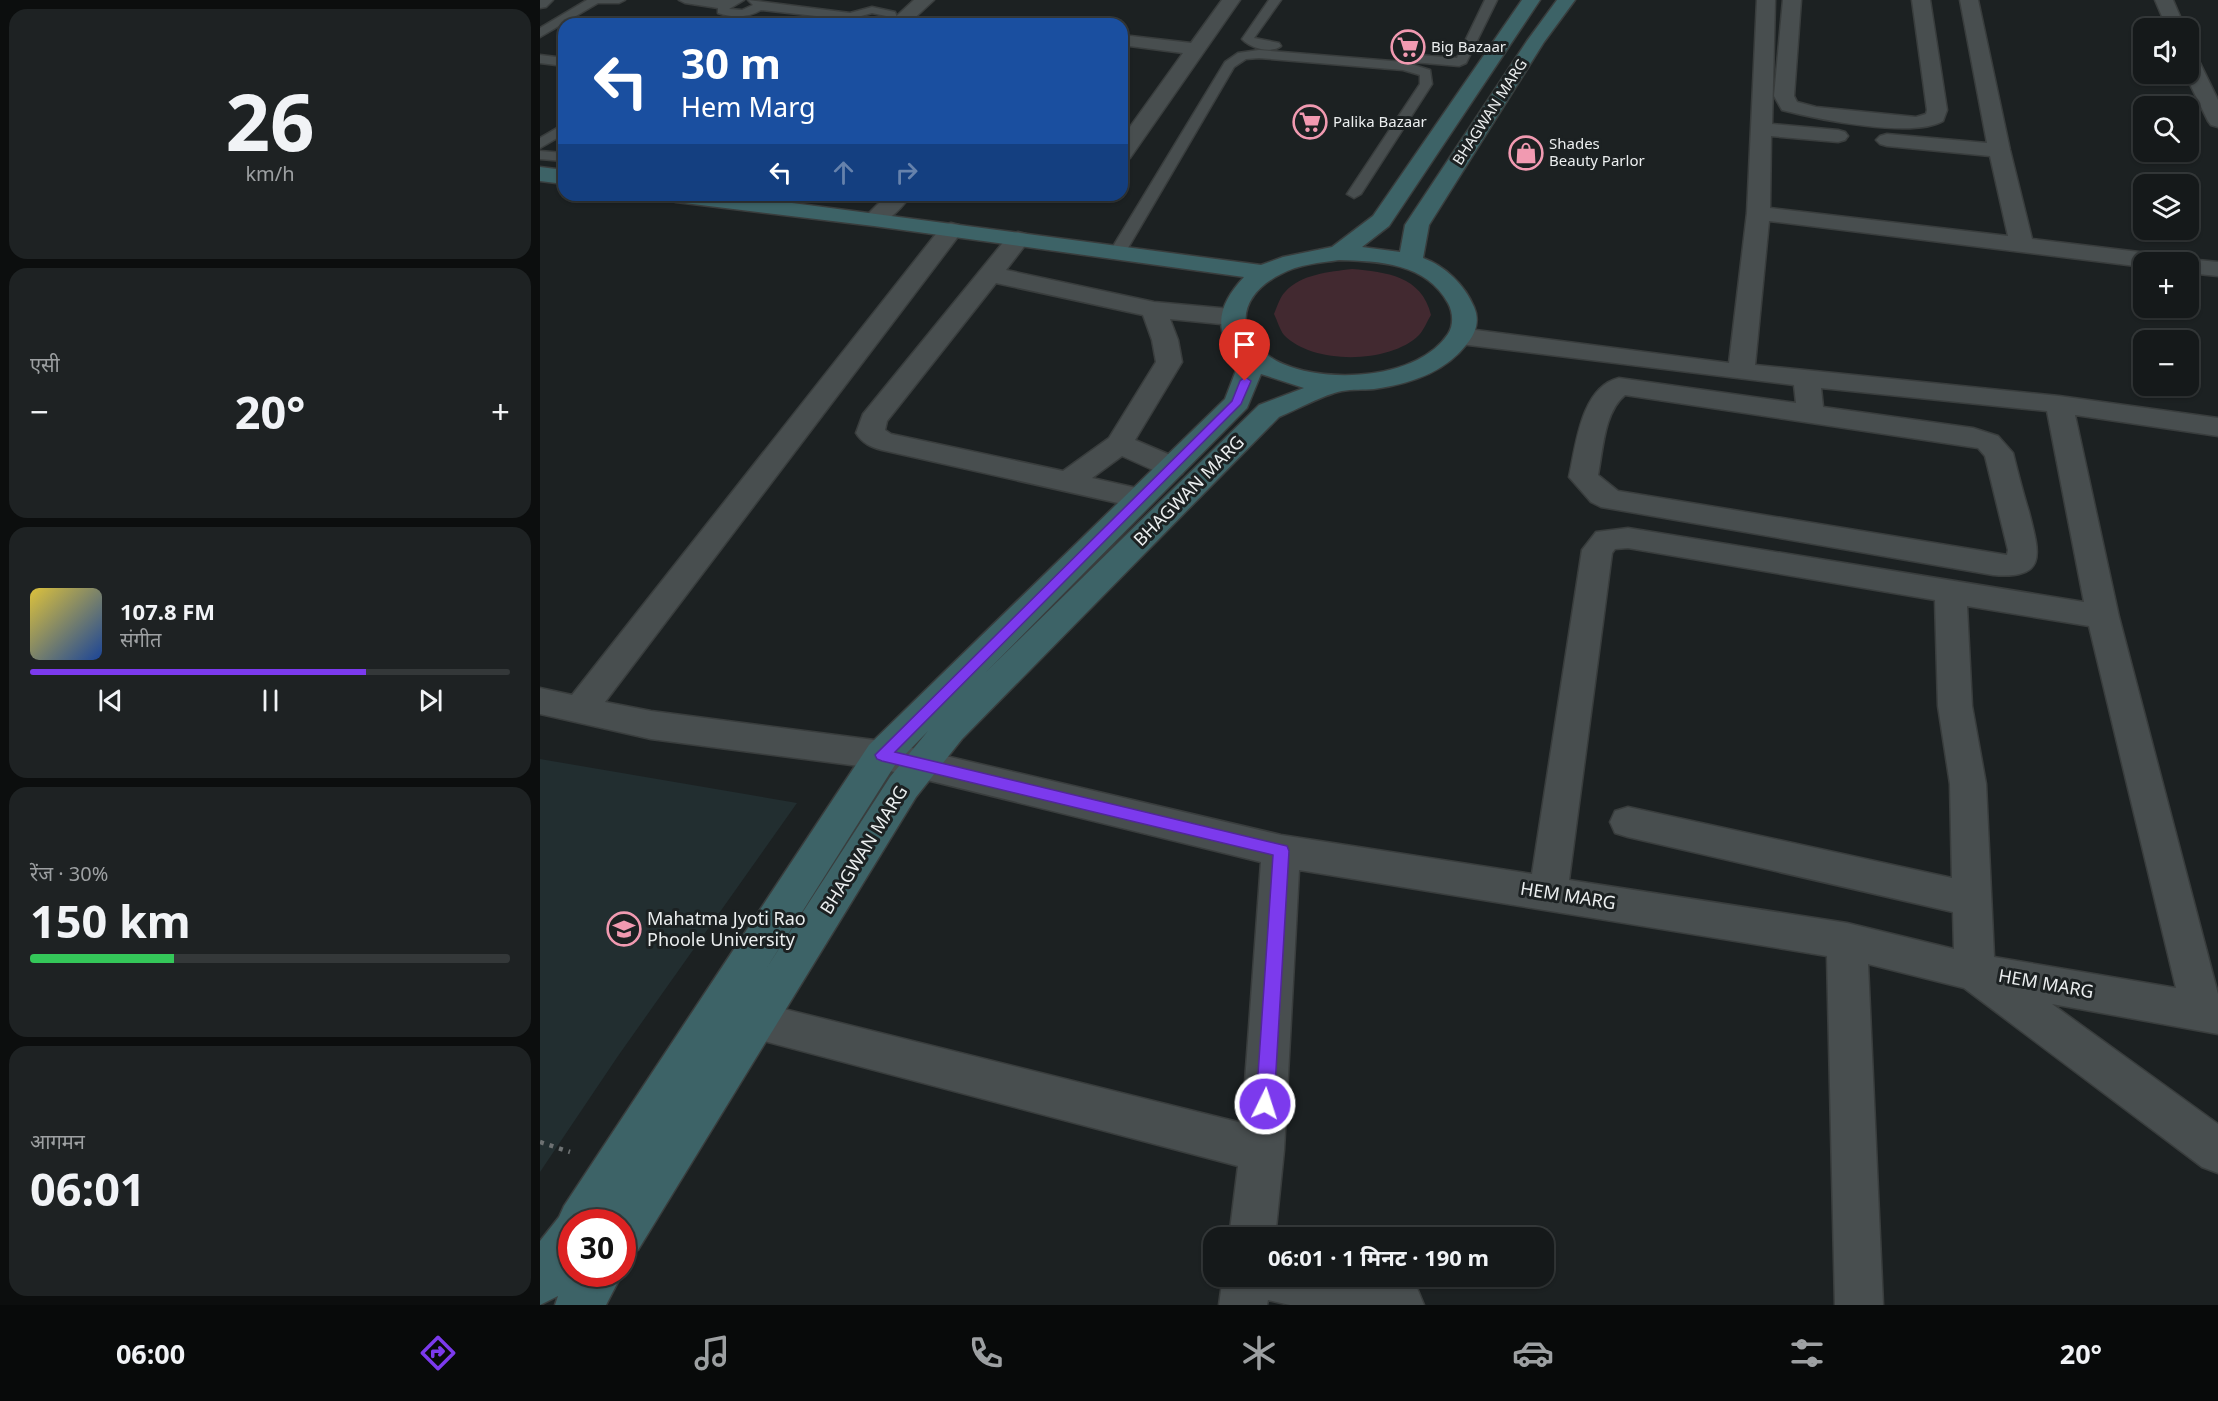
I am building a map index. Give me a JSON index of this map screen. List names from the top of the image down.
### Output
{
  "streets": {
    "street": ["BHAGWAN MARG", "HEM MARG"]
  },
  "crossings": [
    ["BHAGWAN MARG", "HEM MARG"]
  ],
  "places": {
    "supermarket": ["Big Bazaar", "Palika Bazaar"],
    "shop": ["Shades Beauty Parlor"],
    "school or university": ["Mahatma Jyoti Rao Phoole University"]
  },
  "page": {
    "tile": [
      ["26", "km/h"],
      "एसी",
      ["रेंज · 30%", "150 km"],
      ["आगमन", "06:01"]
    ],
    "map_buttons": ["+", "−"],
    "turn": ["30 m", "Hem Marg"],
    "heat": ["−", "20°", "+"],
    "song": ["107.8 FM", "संगीत"],
    "limit": "30",
    "trip": "06:01 · 1 मिनट · 190 m",
    "tabs": ["06:00", "20°"]
  }
}
